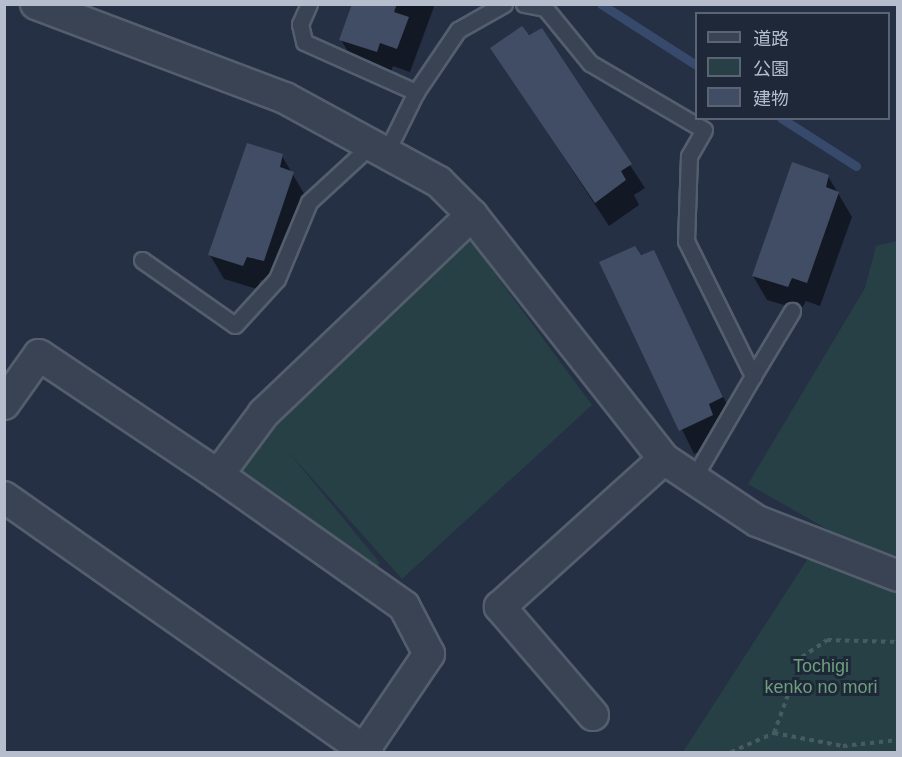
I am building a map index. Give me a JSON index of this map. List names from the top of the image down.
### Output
{
  "parks": ["Tochigi kenko no mori"],
  "legend": ["道路", "公園", "建物"]
}
